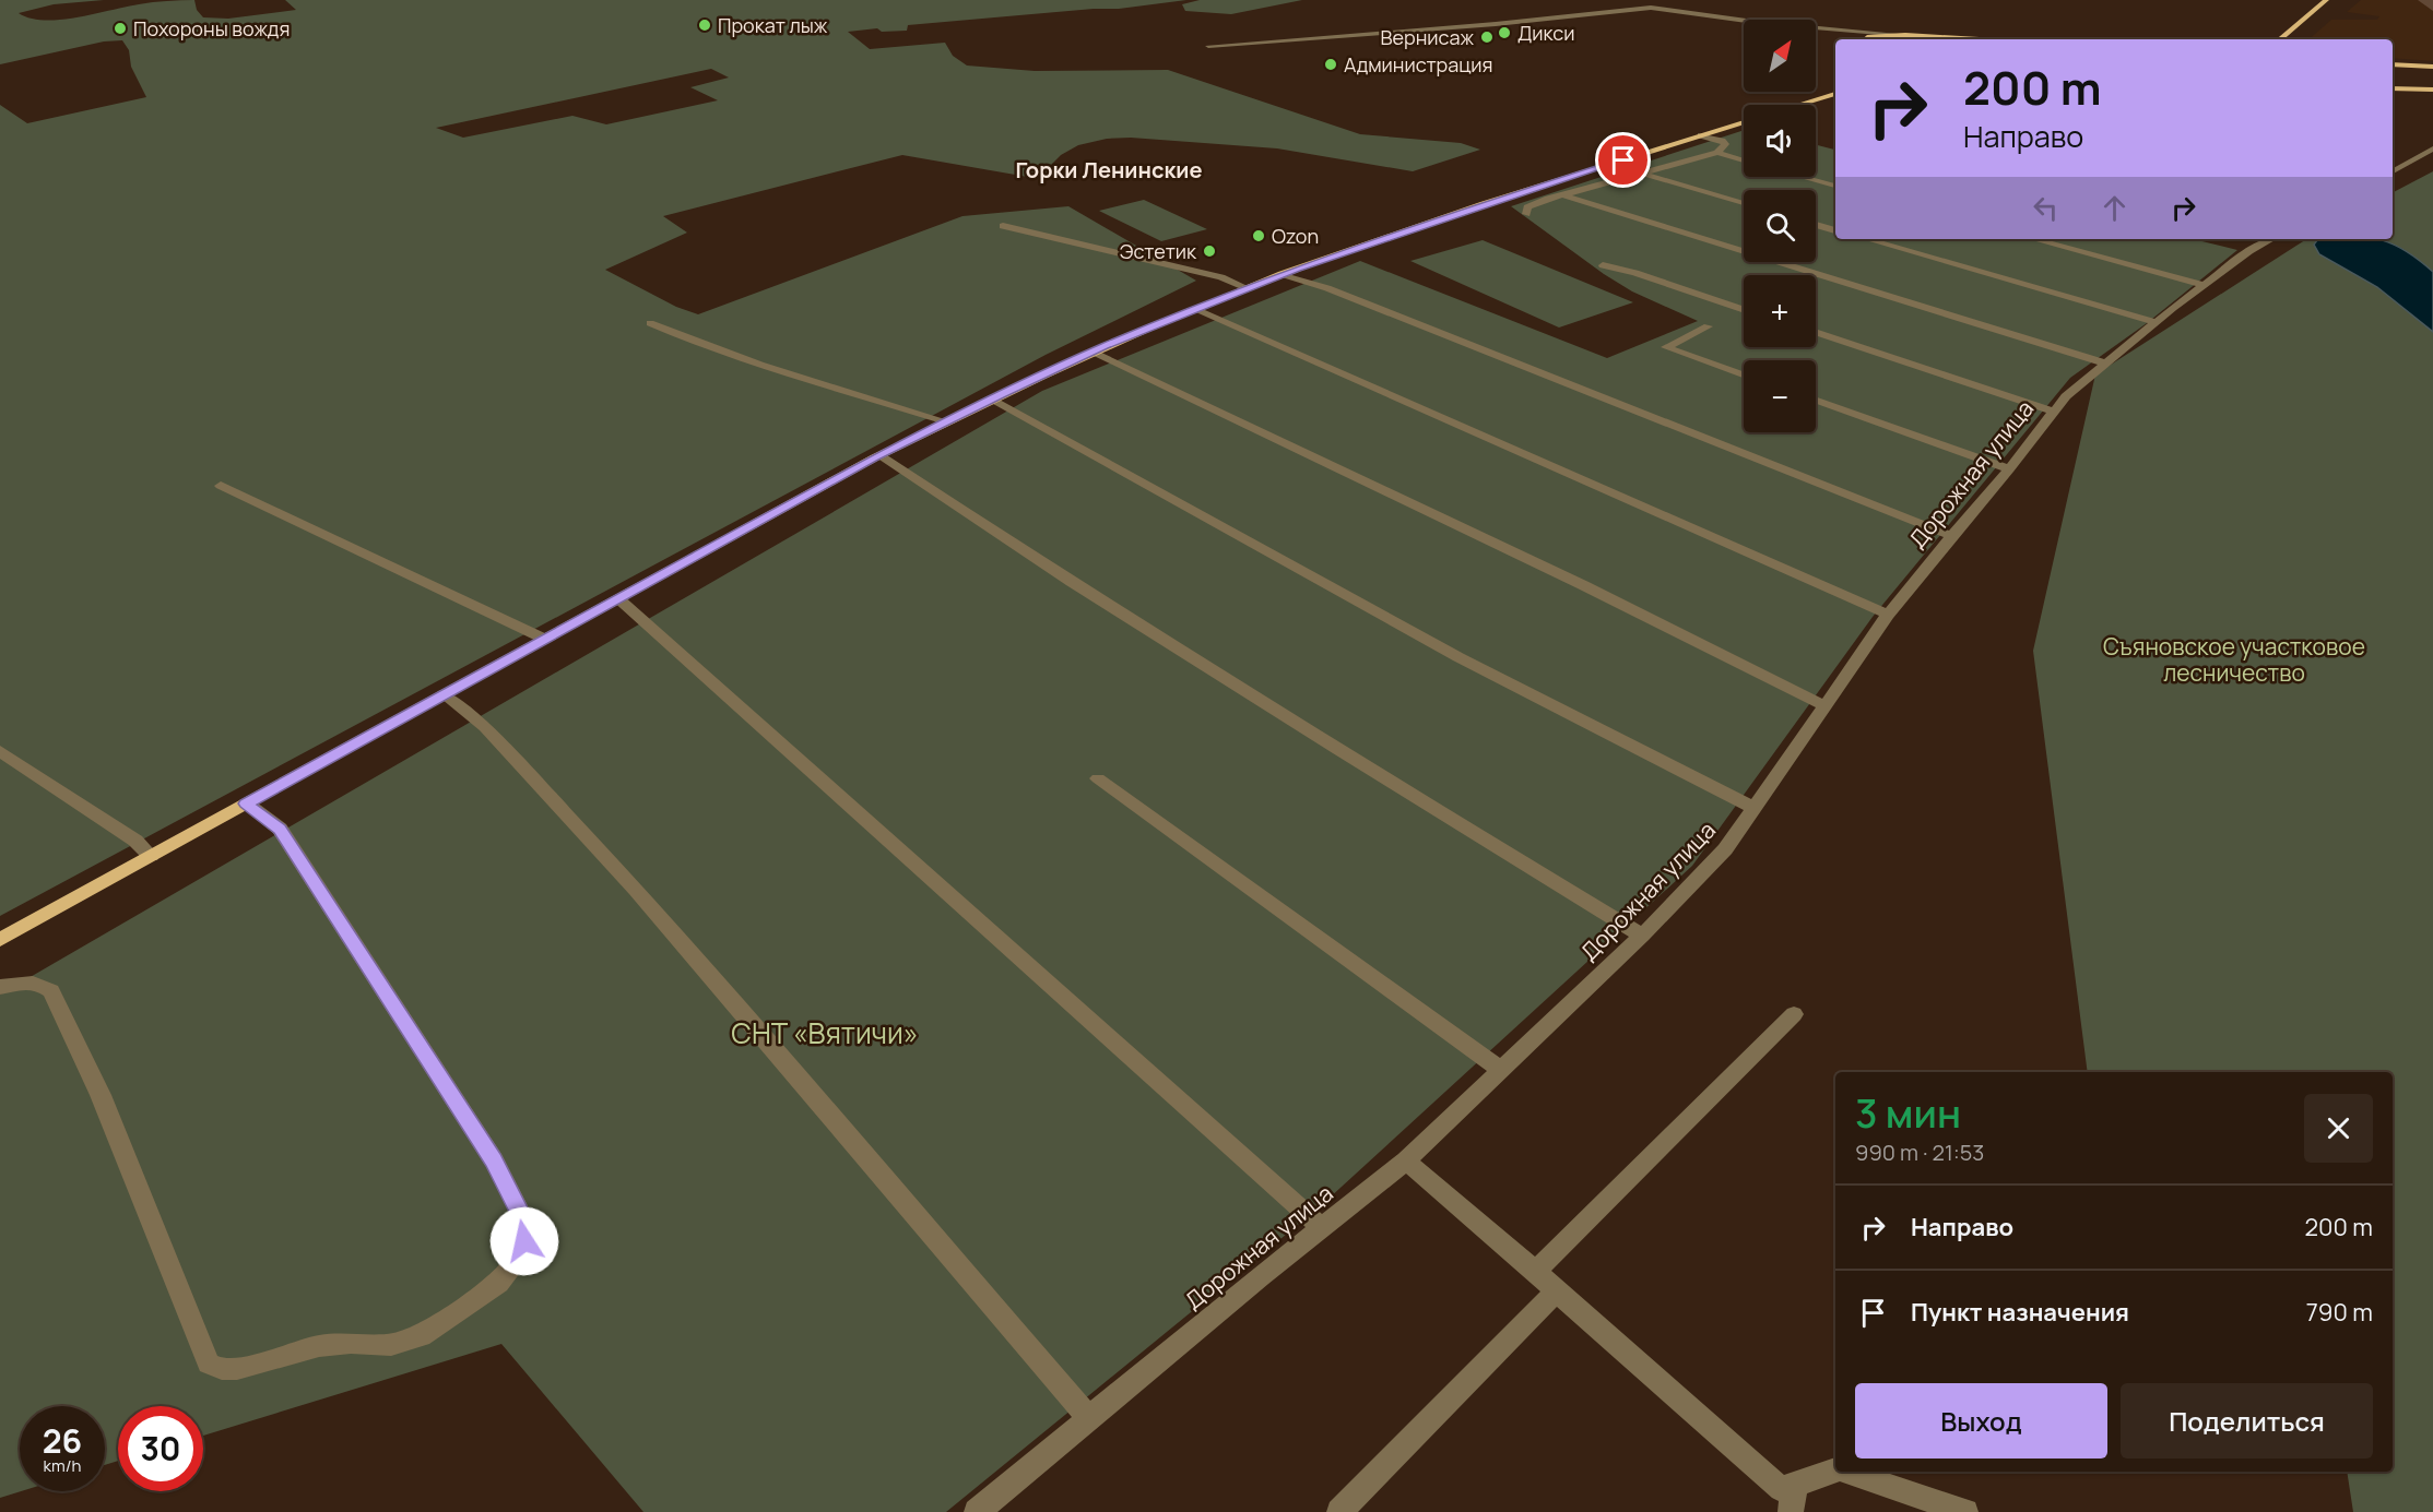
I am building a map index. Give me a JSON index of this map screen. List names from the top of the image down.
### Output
{
  "streets": {
    "street": ["Дорожная улица"]
  },
  "districts": ["Горки Ленинские"],
  "parks": ["Съяновское участковое лесничество", "СНТ «Вятичи»"],
  "places": [
    "Прокат лыж",
    "Похороны вождя",
    "Дикси",
    "Вернисаж",
    "Администрация",
    "Ozon",
    "Эстетик"
  ],
  "north": "top right",
  "page": {
    "map_buttons": ["+", "−"],
    "turn": ["200 m", "Направо"],
    "heading": ["3 мин", "990 m · 21:53"],
    "list": [
      {
        "name": "Направо",
        "value": "200 m"
      },
      {
        "name": "Пункт назначения",
        "value": "790 m"
      }
    ],
    "buttons": ["Выход", "Поделиться"],
    "speed": "26 km/h",
    "limit": "30"
  }
}
